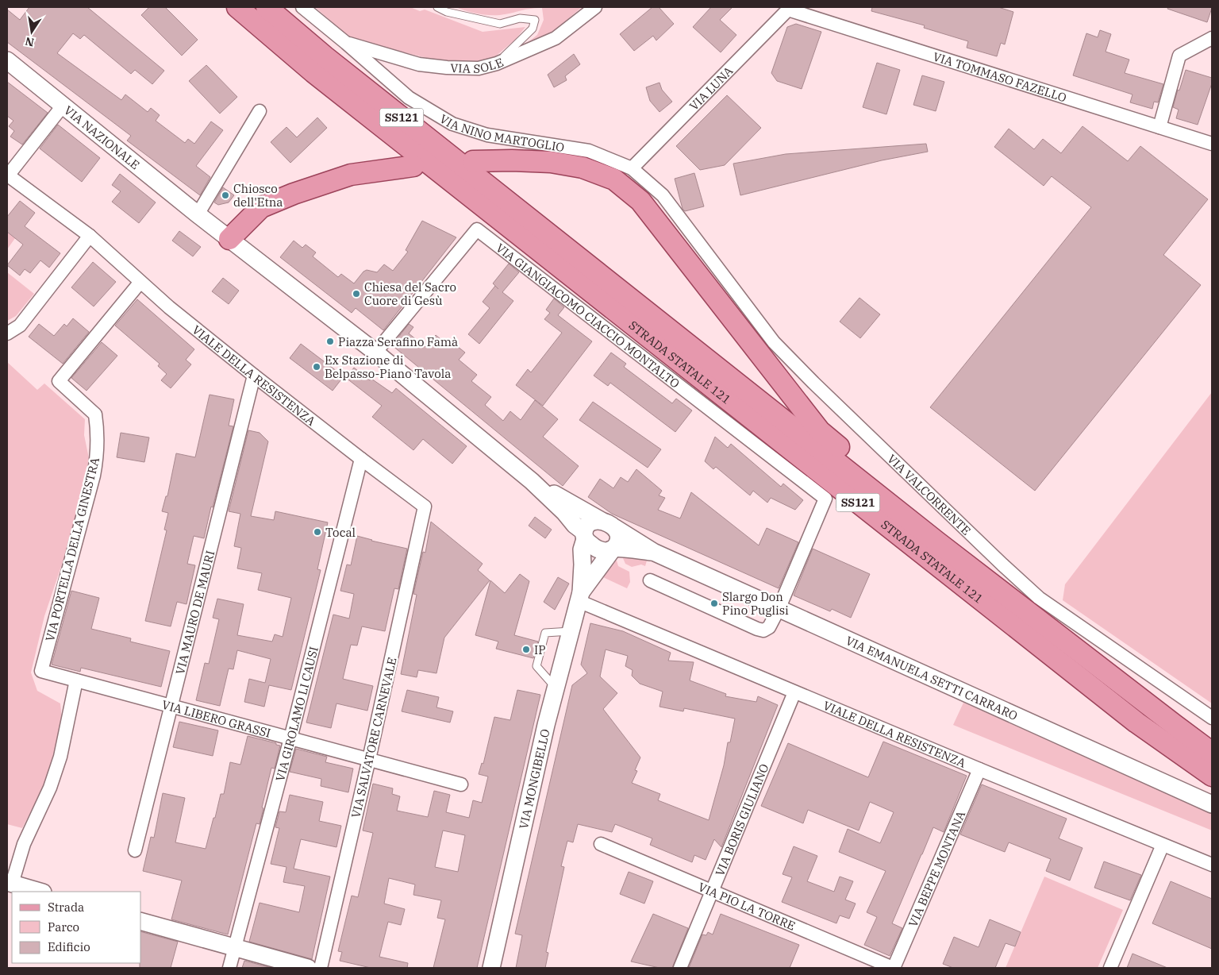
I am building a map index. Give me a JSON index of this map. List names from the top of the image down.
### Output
{
  "streets": {
    "main road": ["SS121", "STRADA STATALE 121"],
    "street": [
      "VIA SOLE",
      "VIA TOMMASO FAZELLO",
      "VIA LUNA",
      "VIA NINO MARTOGLIO",
      "VIA NAZIONALE",
      "VIA GIANGIACOMO CIACCIO MONTALTO",
      "VIALE DELLA RESISTENZA",
      "VIA VALCORRENTE",
      "VIA PORTELLA DELLA GINESTRA",
      "VIA MAURO DE MAURI",
      "VIA EMANUELA SETTI CARRARO",
      "VIA GIROLAMO LI CAUSI",
      "VIA LIBERO GRASSI",
      "VIA SALVATORE CARNEVALE",
      "VIA MONGIBELLO",
      "VIA BORIS GIULIANO",
      "VIA BEPPE MONTANA",
      "VIA PIO LA TORRE"
    ]
  },
  "crossings": [
    ["VIA SOLE", "VIA NINO MARTOGLIO"],
    ["VIA TOMMASO FAZELLO", "VIA LUNA"],
    ["VIA LUNA", "VIA NINO MARTOGLIO"],
    ["VIA NINO MARTOGLIO", "VIA VALCORRENTE"],
    ["VIA GIANGIACOMO CIACCIO MONTALTO", "VIA EMANUELA SETTI CARRARO"],
    ["VIALE DELLA RESISTENZA", "VIA PORTELLA DELLA GINESTRA"],
    ["VIALE DELLA RESISTENZA", "VIA MAURO DE MAURI"],
    ["VIALE DELLA RESISTENZA", "VIA GIROLAMO LI CAUSI"],
    ["VIALE DELLA RESISTENZA", "VIA SALVATORE CARNEVALE"],
    ["VIALE DELLA RESISTENZA", "VIA MONGIBELLO"],
    ["VIALE DELLA RESISTENZA", "VIA BORIS GIULIANO"],
    ["VIALE DELLA RESISTENZA", "VIA BEPPE MONTANA"],
    ["VIA PORTELLA DELLA GINESTRA", "VIA LIBERO GRASSI"],
    ["VIA MAURO DE MAURI", "VIA LIBERO GRASSI"],
    ["VIA GIROLAMO LI CAUSI", "VIA LIBERO GRASSI"],
    ["VIA LIBERO GRASSI", "VIA SALVATORE CARNEVALE"],
    ["VIA BORIS GIULIANO", "VIA PIO LA TORRE"],
    ["VIA BEPPE MONTANA", "VIA PIO LA TORRE"]
  ],
  "places": [
    "Chiosco dell'Etna",
    "Chiesa del Sacro Cuore di Gesù",
    "Piazza Serafino Famà",
    "Ex Stazione di Belpasso-Piano Tavola",
    "Tocal",
    "Slargo Don Pino Puglisi",
    "IP"
  ],
  "legend": ["Strada", "Parco", "Edificio"],
  "north": "bottom"
}
